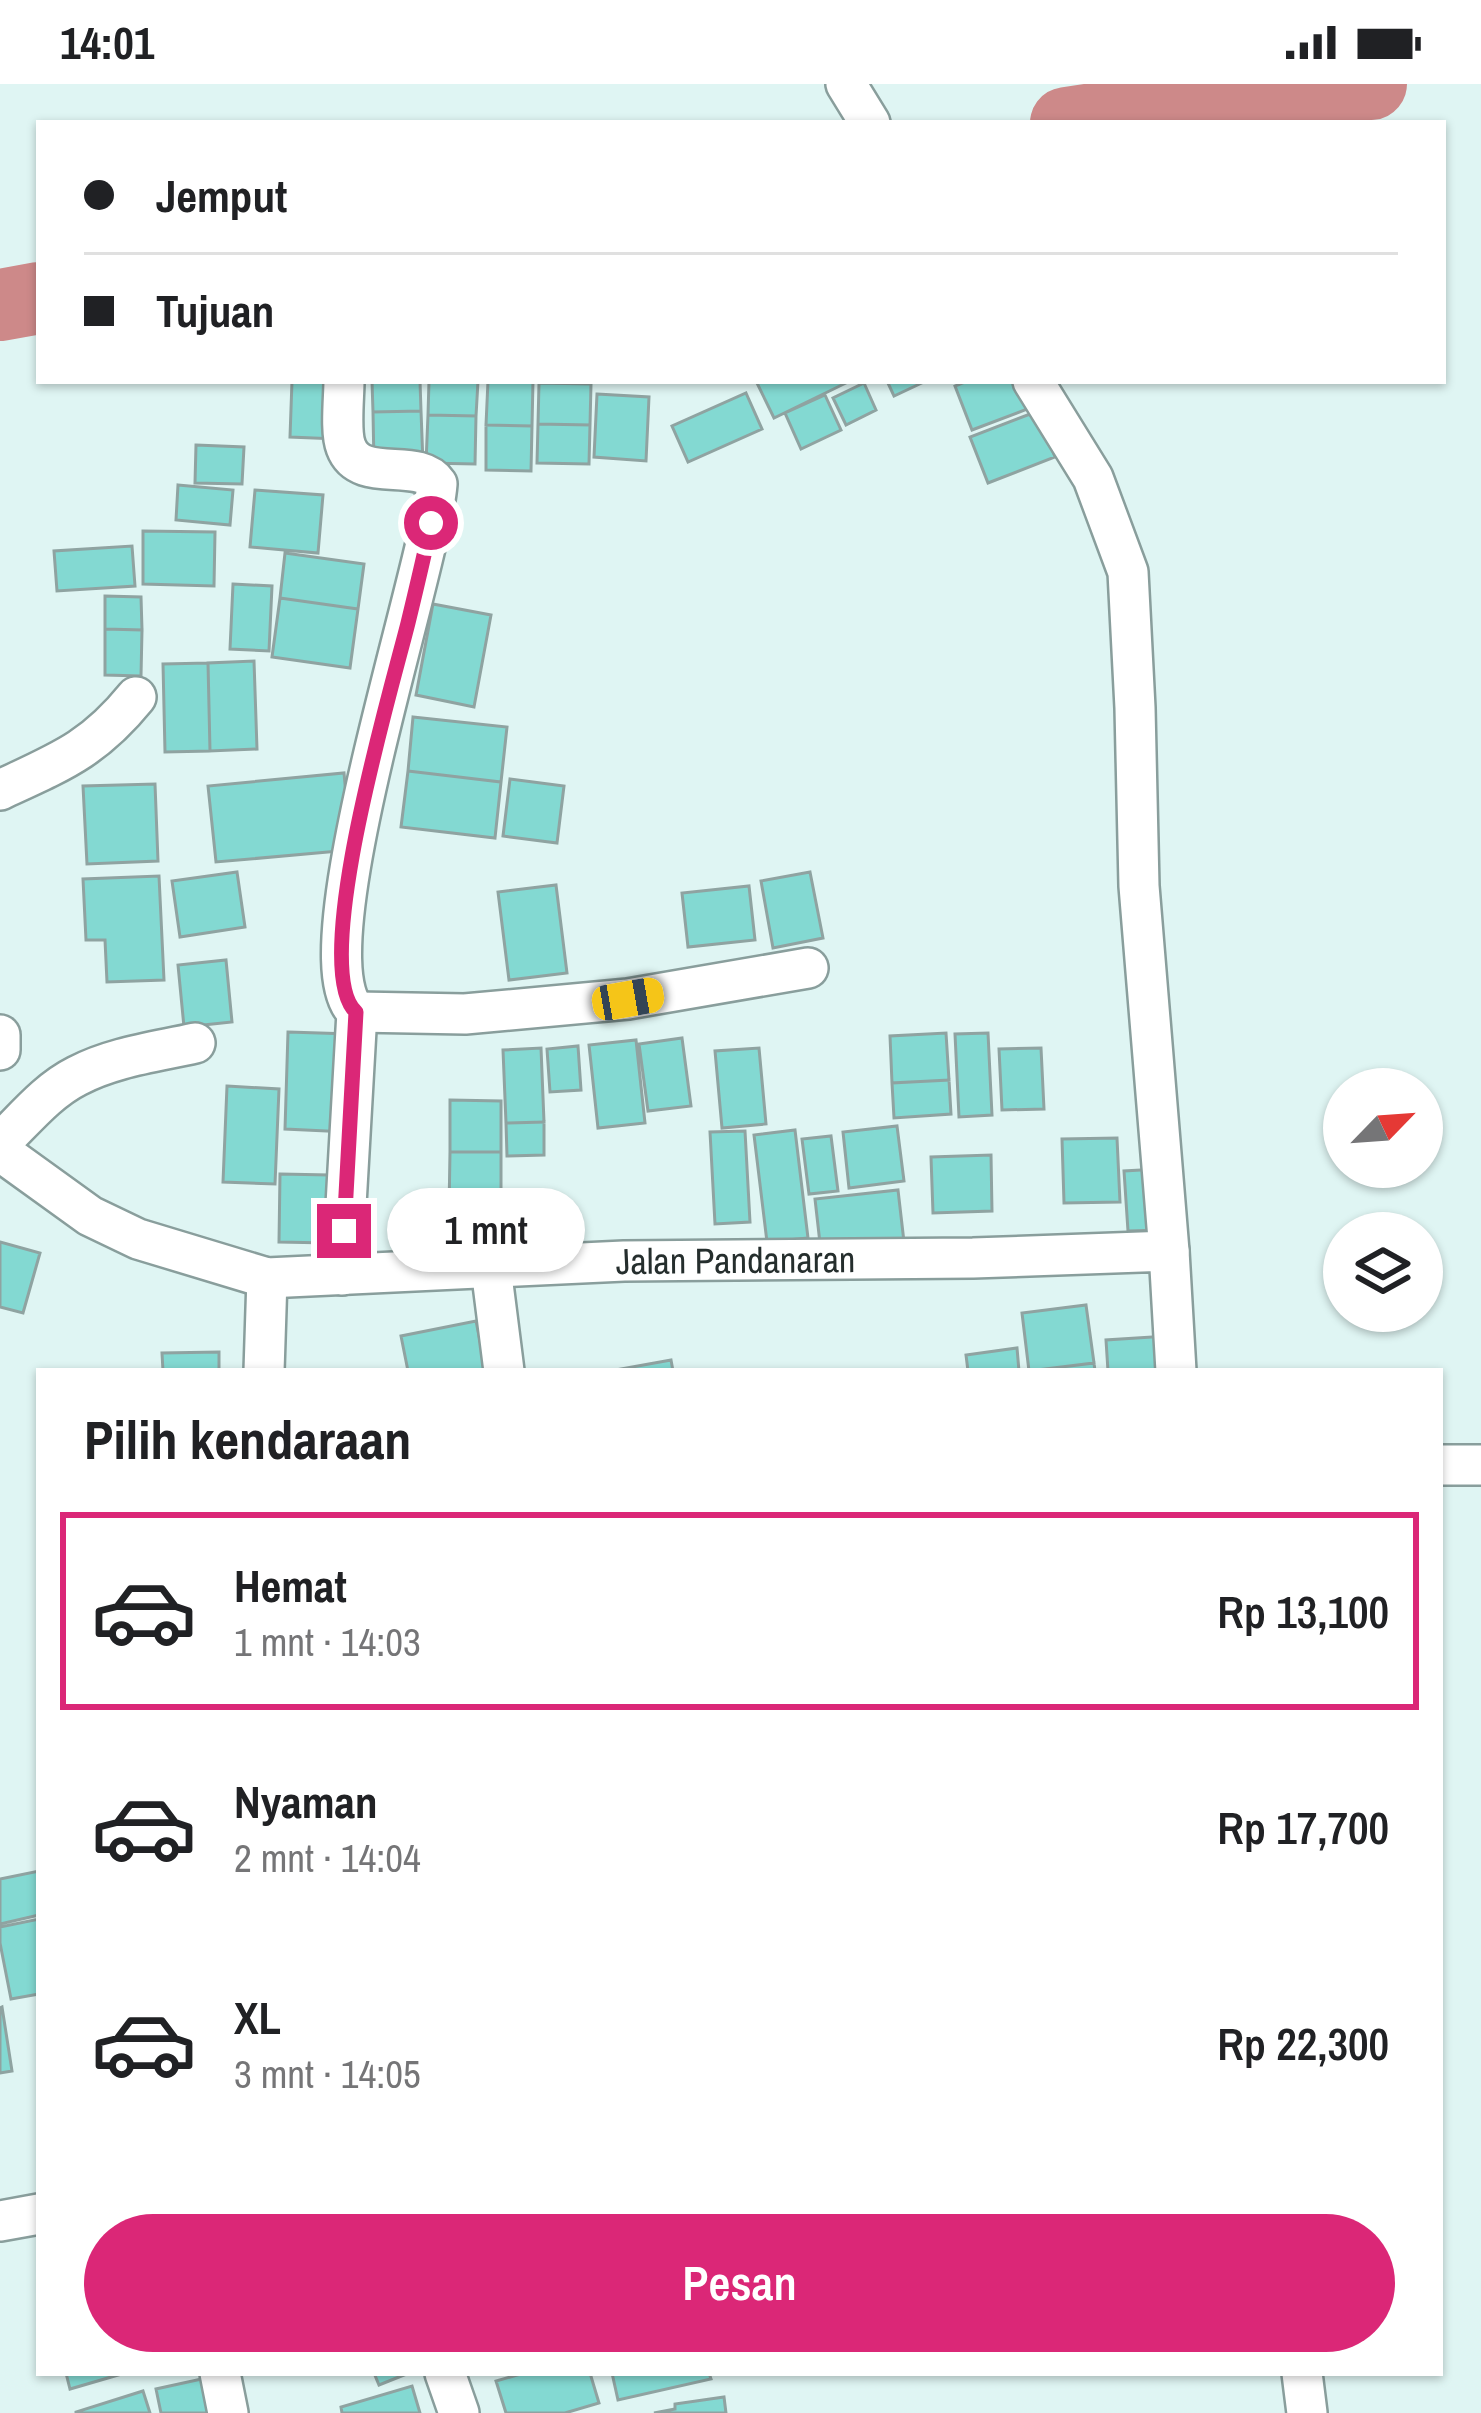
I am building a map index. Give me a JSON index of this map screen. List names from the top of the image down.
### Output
{
  "streets": {
    "street": ["Jalan Pandanaran"]
  },
  "north": "top right",
  "page": {
    "status": "14:01",
    "banner": ["Jemput", "Tujuan"],
    "bubble": "1 mnt",
    "heading": "Pilih kendaraan",
    "list": [
      {
        "name": "Hemat",
        "note": "1 mnt · 14:03",
        "value": "Rp 13,100"
      },
      {
        "name": "Nyaman",
        "note": "2 mnt · 14:04",
        "value": "Rp 17,700"
      },
      {
        "name": "XL",
        "note": "3 mnt · 14:05",
        "value": "Rp 22,300"
      }
    ],
    "buttons": "Pesan"
  }
}
